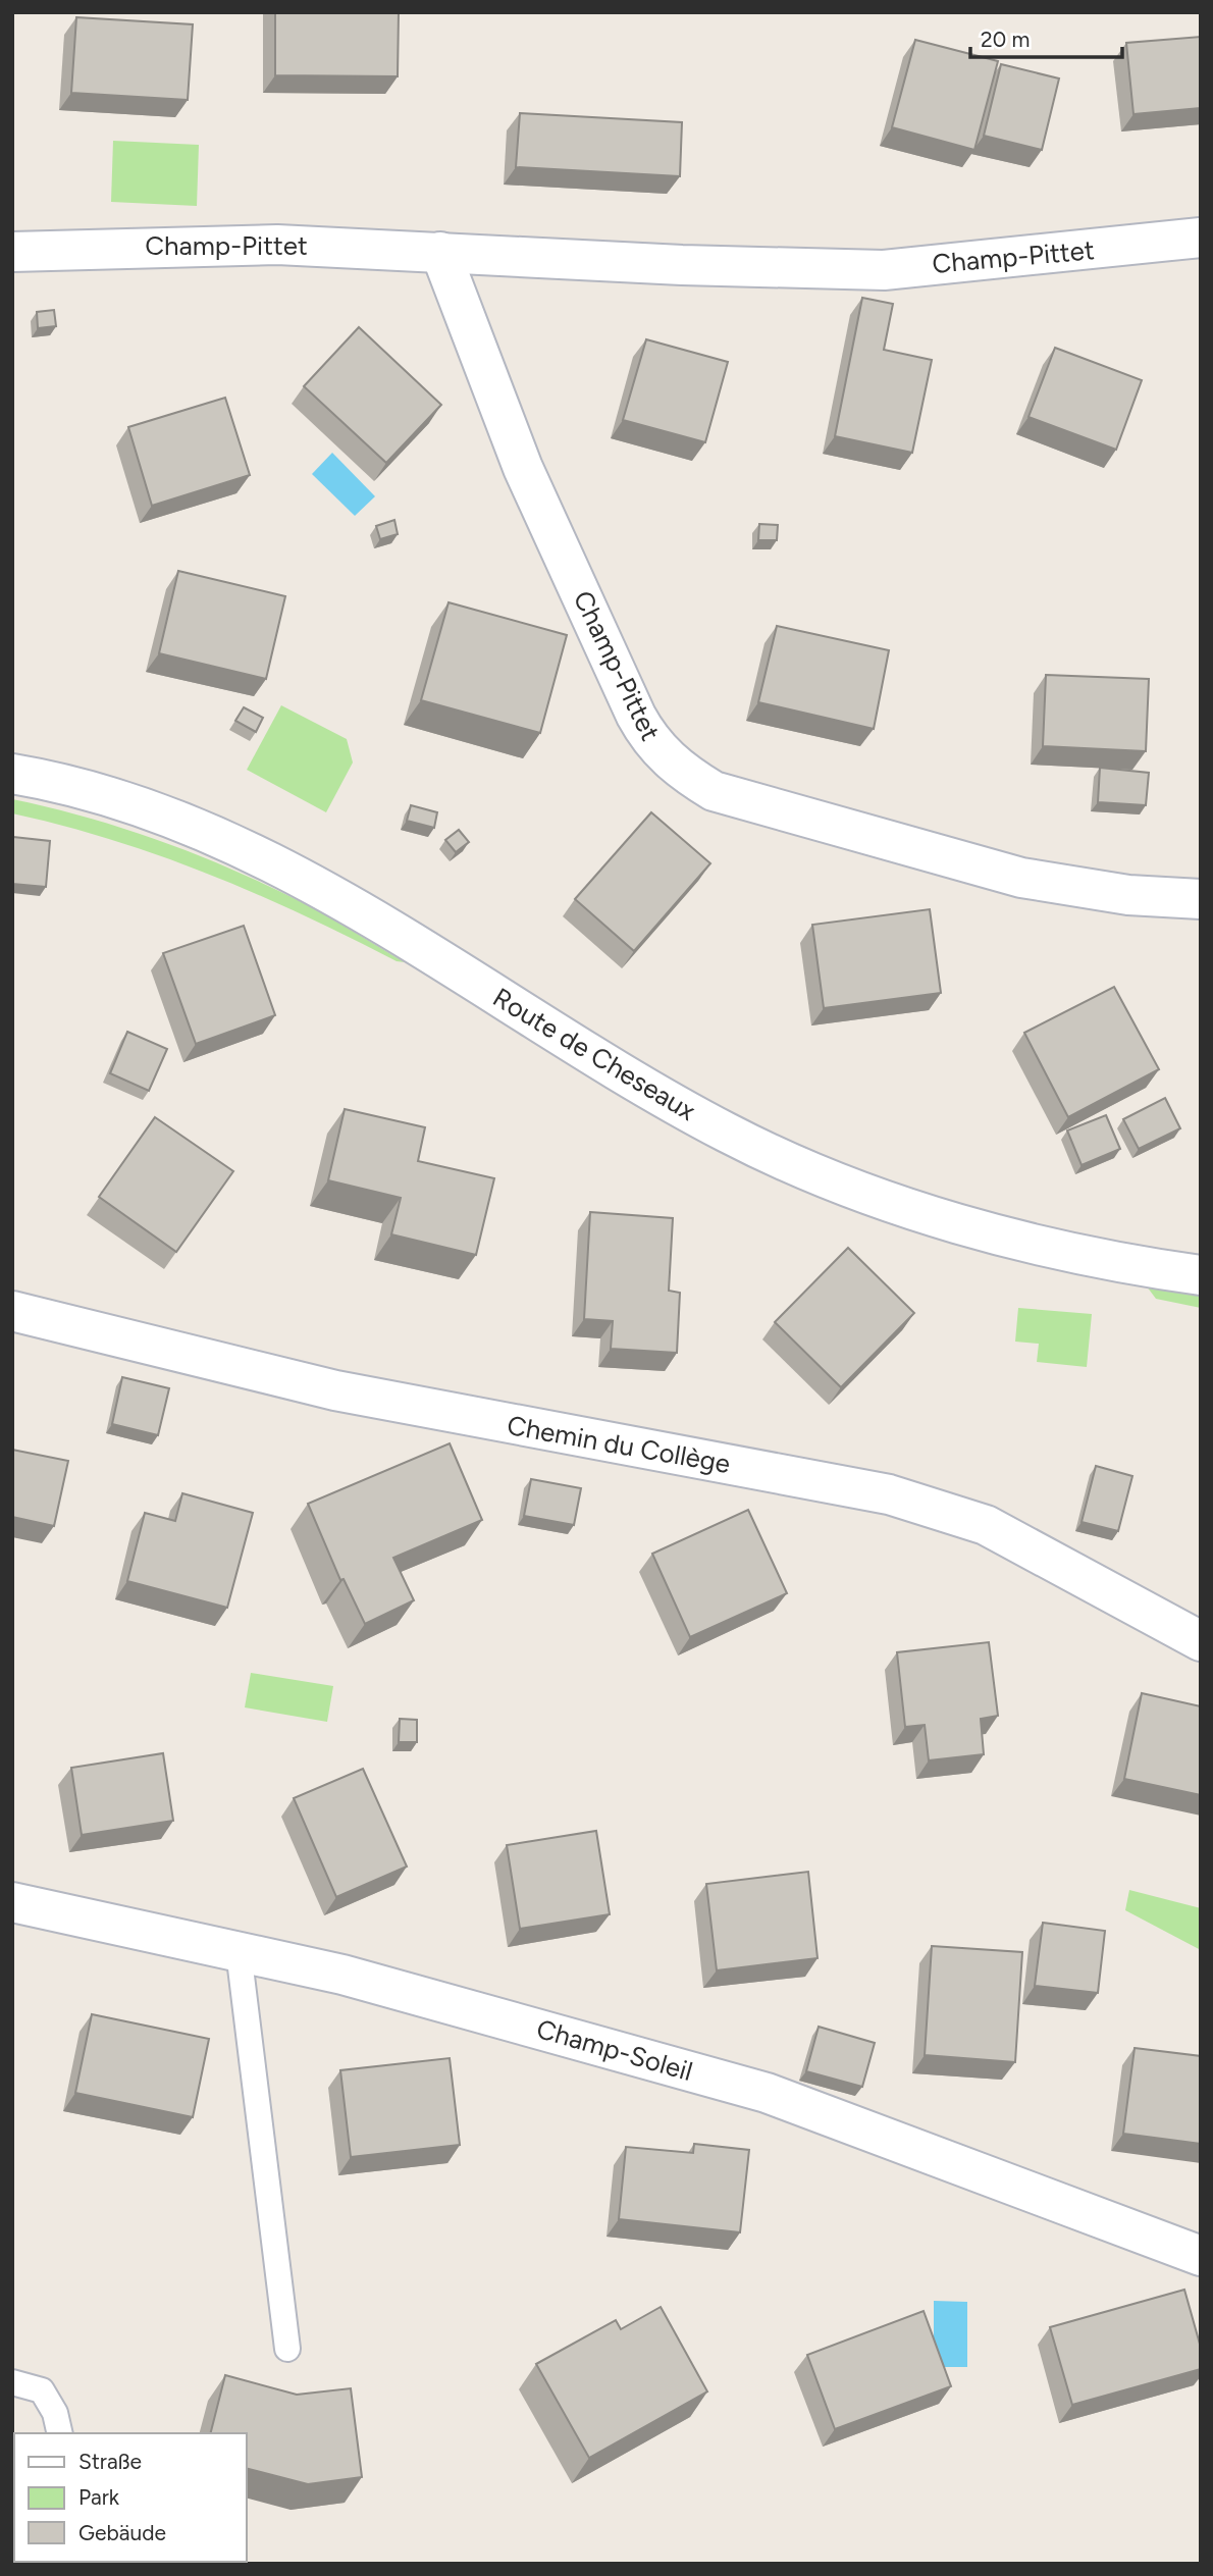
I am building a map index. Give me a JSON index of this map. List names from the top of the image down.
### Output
{
  "streets": {
    "street": [
      "Champ-Pittet",
      "Route de Cheseaux",
      "Chemin du Collège",
      "Champ-Soleil"
    ]
  },
  "legend": ["Straße", "Park", "Gebäude"],
  "scale_bar": "20 m"
}
